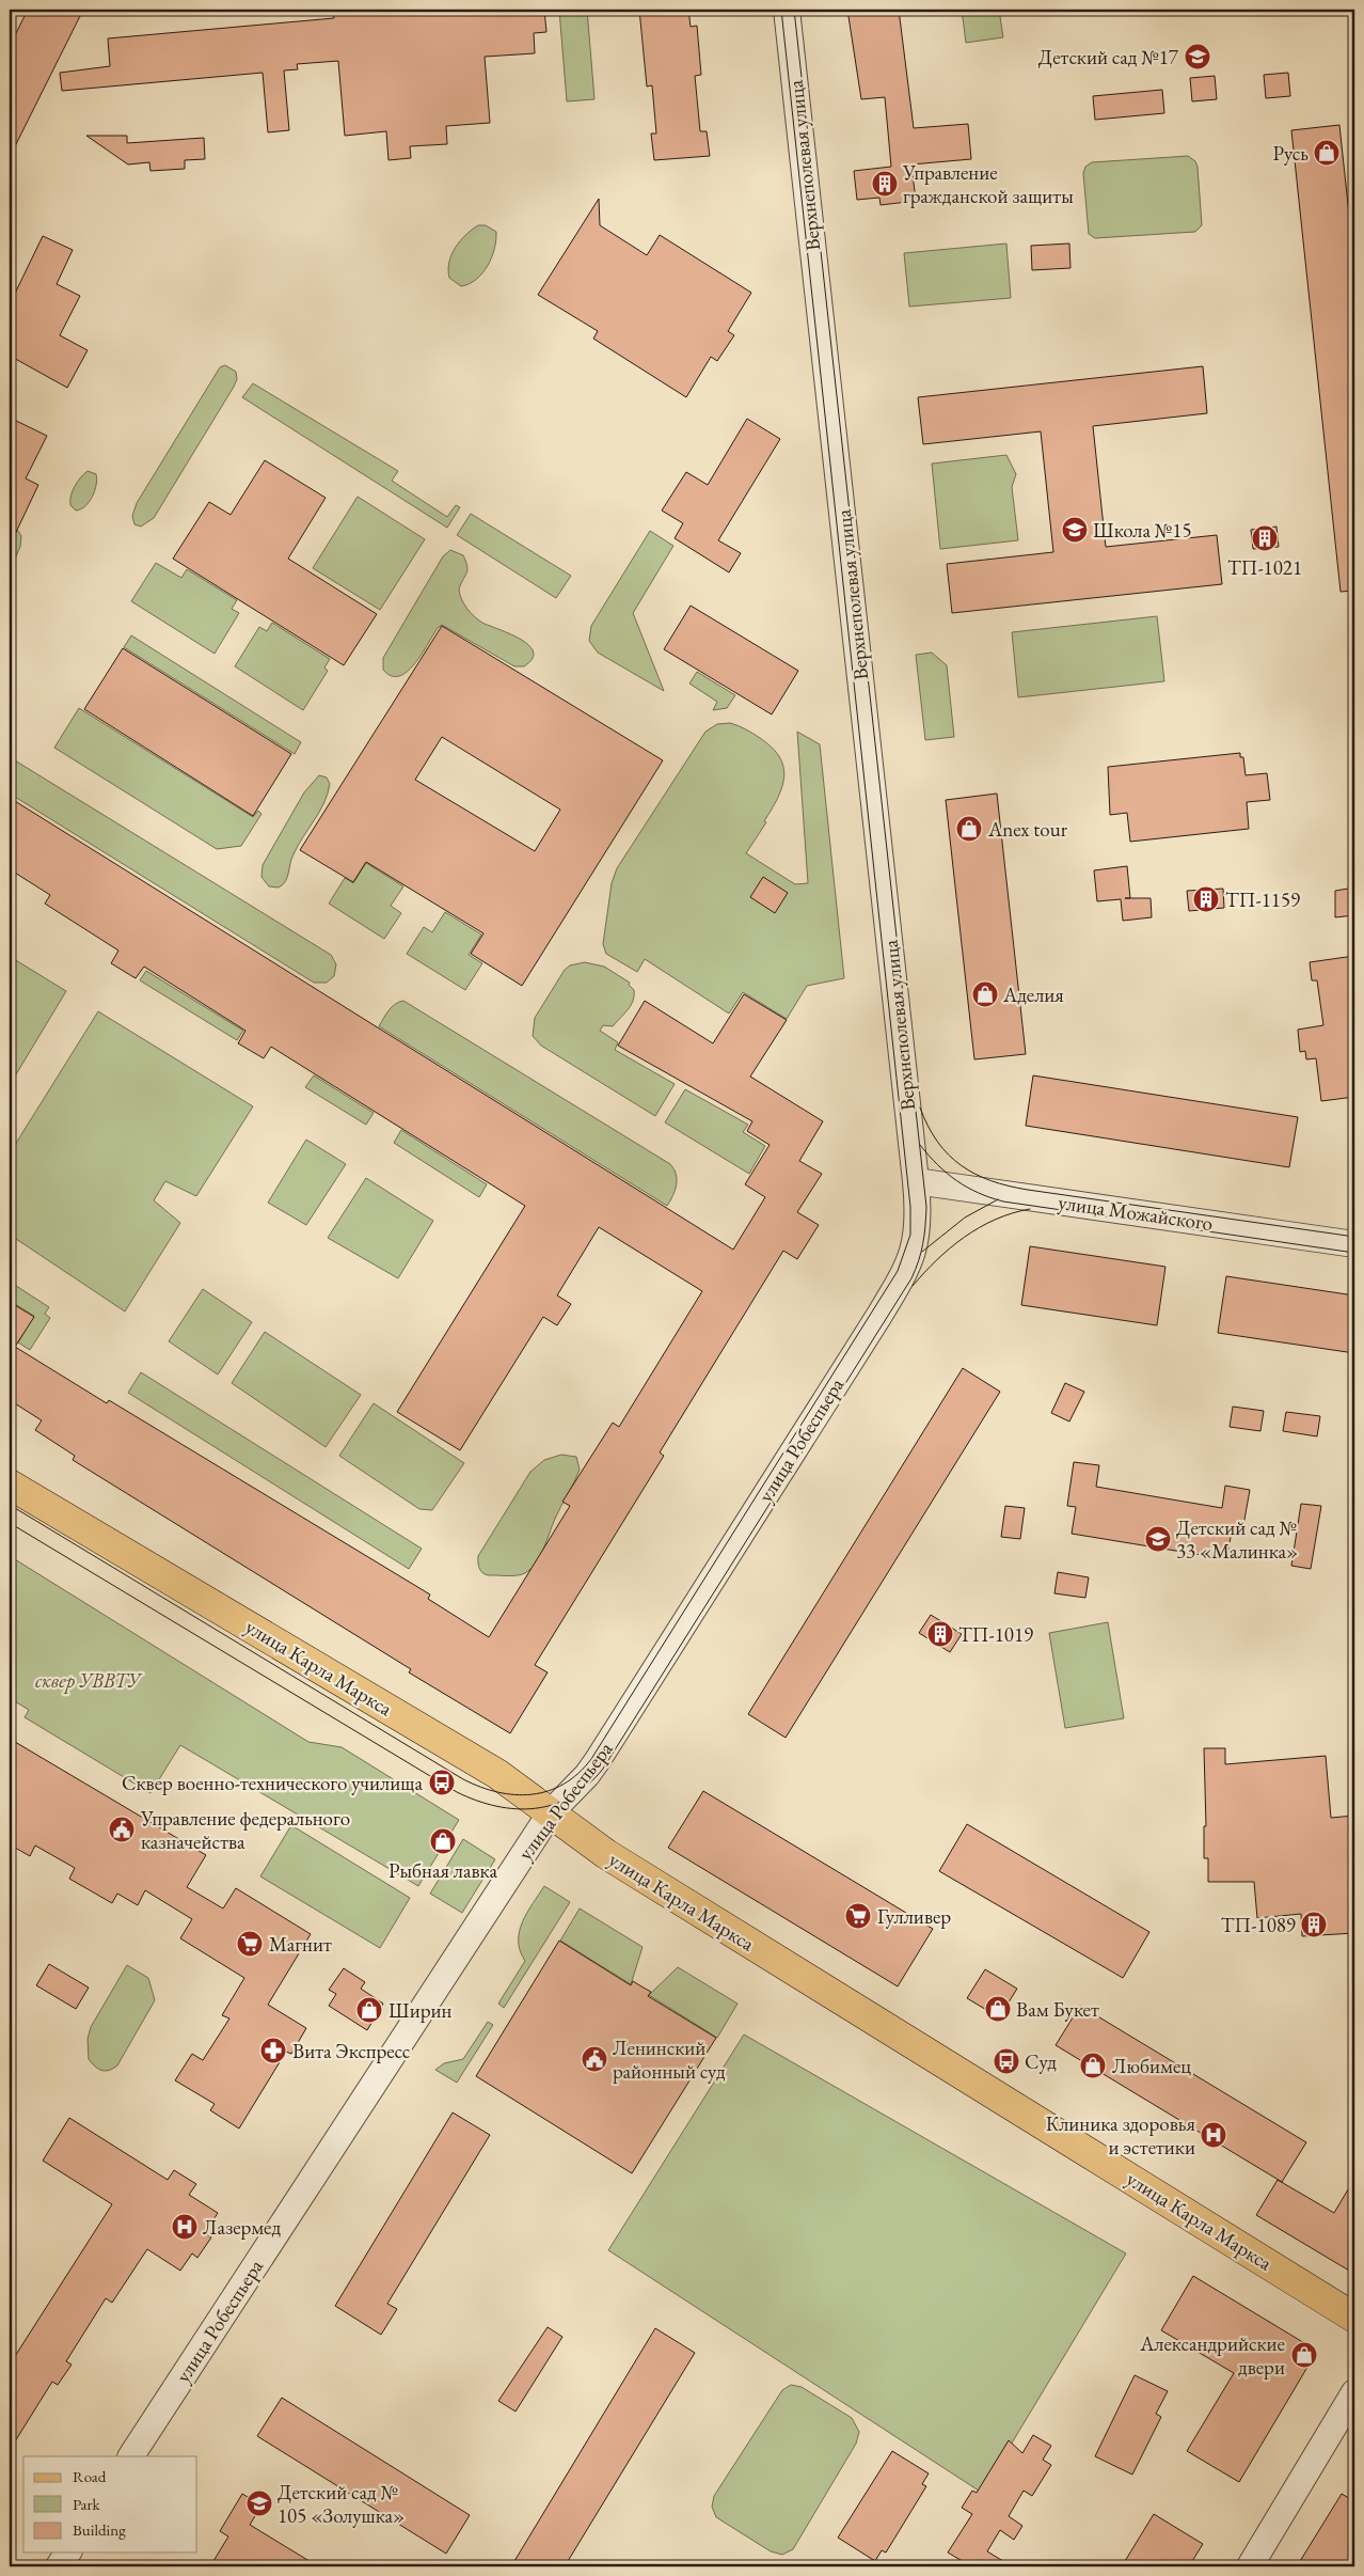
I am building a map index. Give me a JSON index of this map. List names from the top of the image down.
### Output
{
  "streets": {
    "main road": ["улица Карла Маркса"],
    "street": ["Верхнеполевая улица", "улица Можайского", "улица Робеспьера"]
  },
  "crossings": [
    ["Верхнеполевая улица", "улица Можайского"],
    ["Верхнеполевая улица", "улица Робеспьера"],
    ["улица Можайского", "улица Робеспьера"],
    ["улица Робеспьера", "улица Карла Маркса"]
  ],
  "parks": ["сквер УВВТУ"],
  "places": {
    "school or university": [
      "Детский сад №17",
      "Школа №15",
      "Детский сад № 33 «Малинка»",
      "Детский сад № 105 «Золушка»"
    ],
    "shop": [
      "Русь",
      "Anex tour",
      "Аделия",
      "Рыбная лавка",
      "Вам Букет",
      "Ширин",
      "Любимец",
      "Александрийские двери"
    ],
    "building": [
      "Управление гражданской защиты",
      "ТП-1021",
      "ТП-1159",
      "ТП-1019",
      "ТП-1089"
    ],
    "bus stop": ["Сквер военно-технического училища", "Суд"],
    "public building": ["Управление федерального казначейства", "Ленинский районный суд"],
    "supermarket": ["Гулливер", "Магнит"],
    "pharmacy": ["Вита Экспресс"],
    "hospital": ["Клиника здоровья и эстетики", "Лазермед"]
  },
  "legend": ["Road", "Park", "Building"]
}
